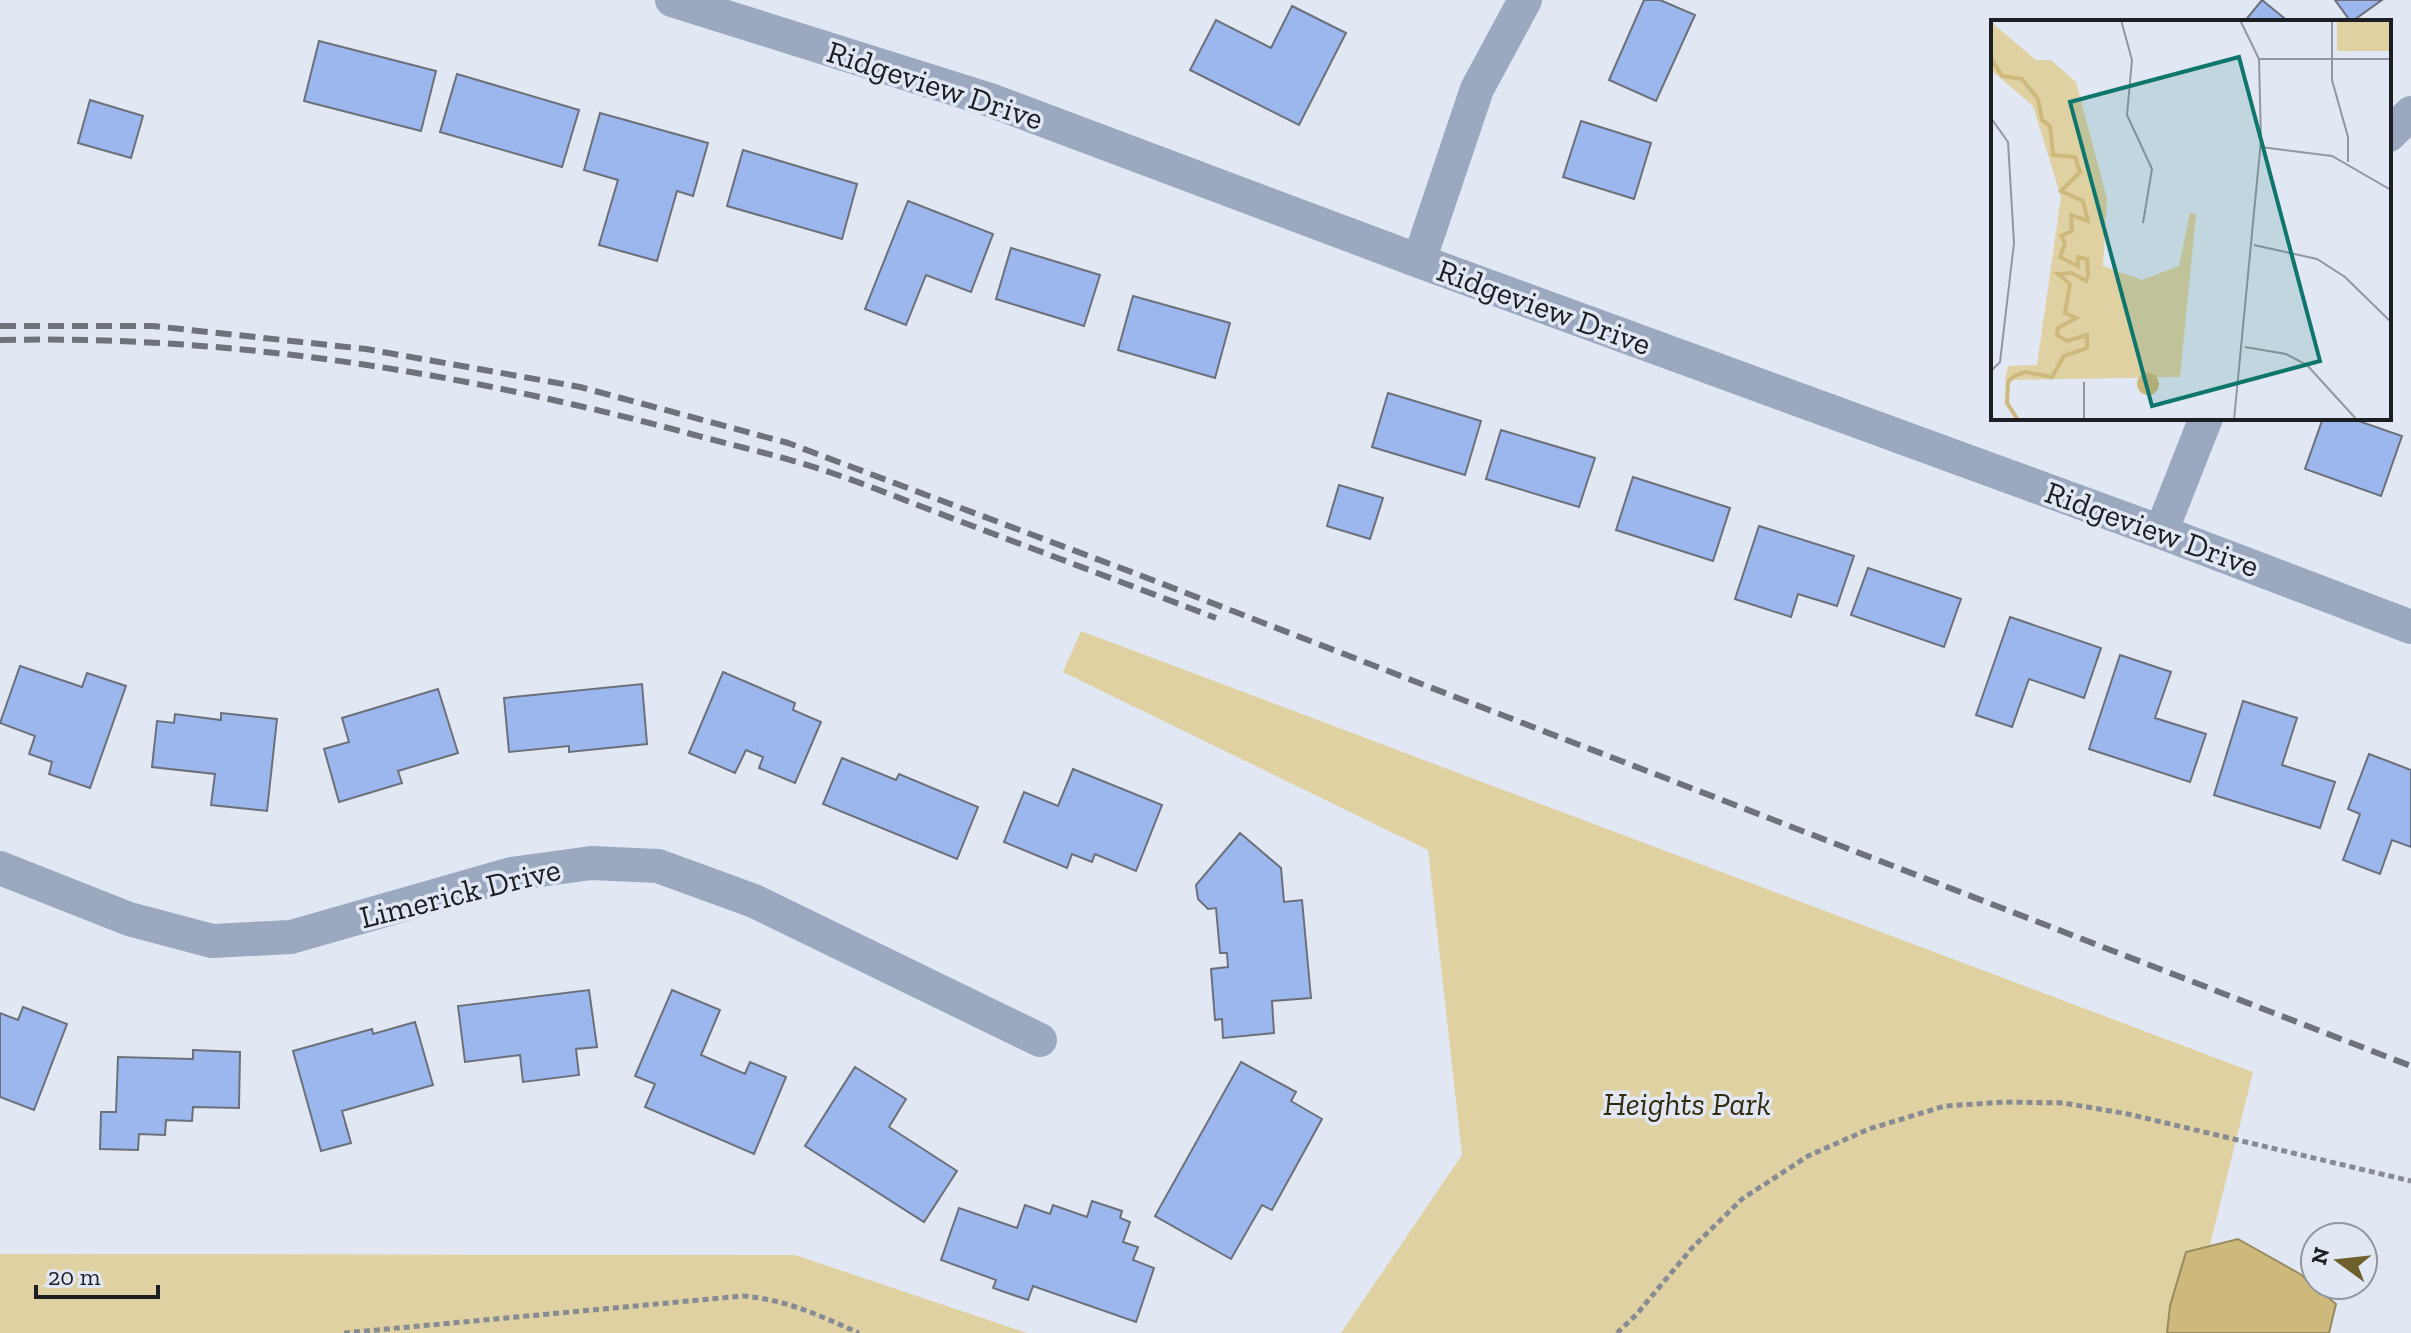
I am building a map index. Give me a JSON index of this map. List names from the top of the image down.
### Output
{
  "streets": {
    "street": ["Ridgeview Drive", "Limerick Drive"]
  },
  "parks": ["Heights Park"],
  "scale_bar": "20 m",
  "north": "left"
}
